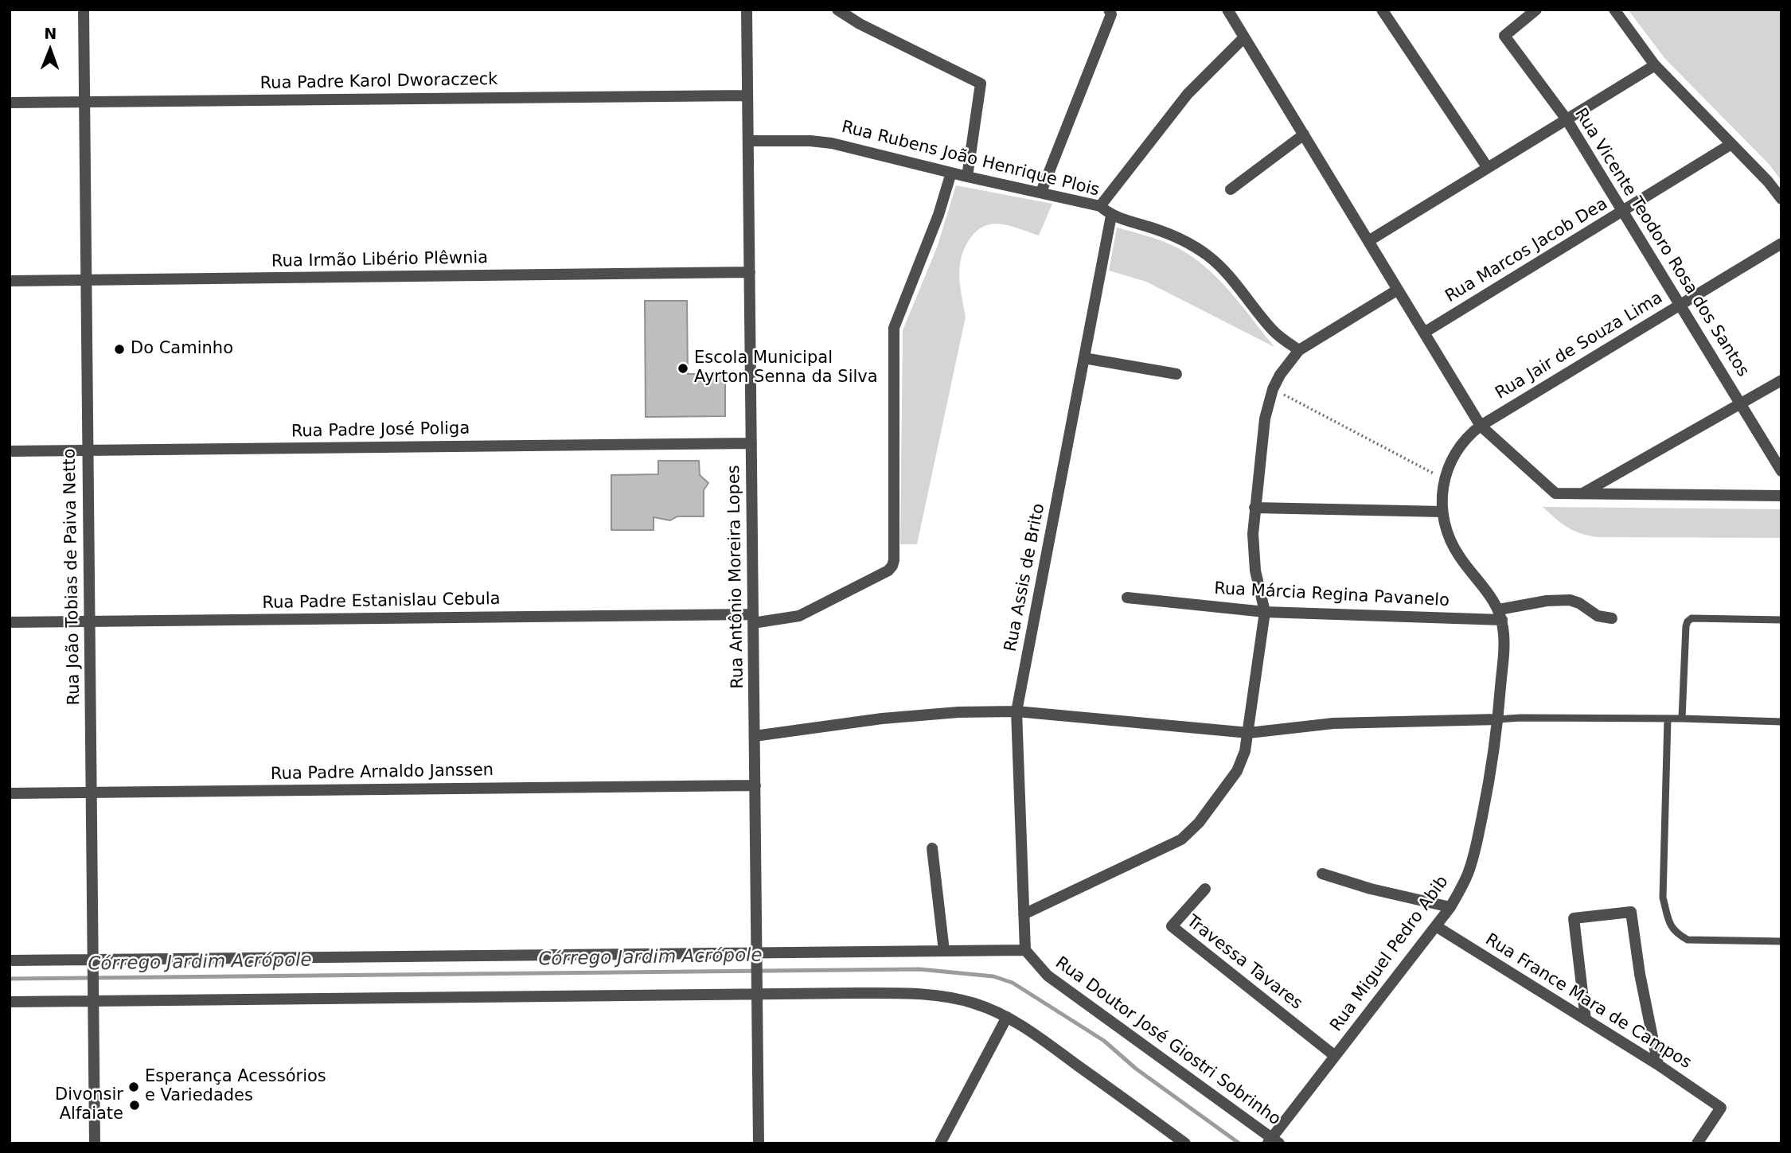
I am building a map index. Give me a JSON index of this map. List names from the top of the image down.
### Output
{
  "streets": {
    "street": [
      "Rua Padre Karol Dworaczeck",
      "Rua Rubens João Henrique Plois",
      "Rua Vicente Teodoro Rosa dos Santos",
      "Rua Marcos Jacob Dea",
      "Rua Irmão Libério Plêwnia",
      "Rua Jair de Souza Lima",
      "Rua Padre José Poliga",
      "Rua João Tobias de Paiva Netto",
      "Rua Antônio Moreira Lopes",
      "Rua Assis de Brito",
      "Rua Márcia Regina Pavanelo",
      "Rua Padre Estanislau Cebula",
      "Rua Padre Arnaldo Janssen",
      "Rua Miguel Pedro Abib",
      "Travessa Tavares",
      "Rua France Mara de Campos",
      "Rua Doutor José Giostri Sobrinho"
    ]
  },
  "crossings": [
    ["Rua Padre Karol Dworaczeck", "Rua João Tobias de Paiva Netto"],
    ["Rua Padre Karol Dworaczeck", "Rua Antônio Moreira Lopes"],
    ["Rua Rubens João Henrique Plois", "Rua Antônio Moreira Lopes"],
    ["Rua Rubens João Henrique Plois", "Rua Assis de Brito"],
    ["Rua Rubens João Henrique Plois", "Rua Padre Estanislau Cebula"],
    ["Rua Vicente Teodoro Rosa dos Santos", "Rua Marcos Jacob Dea"],
    ["Rua Vicente Teodoro Rosa dos Santos", "Rua Jair de Souza Lima"],
    ["Rua Irmão Libério Plêwnia", "Rua João Tobias de Paiva Netto"],
    ["Rua Irmão Libério Plêwnia", "Rua Antônio Moreira Lopes"],
    ["Rua Padre José Poliga", "Rua João Tobias de Paiva Netto"],
    ["Rua Padre José Poliga", "Rua Antônio Moreira Lopes"],
    ["Rua João Tobias de Paiva Netto", "Rua Padre Estanislau Cebula"],
    ["Rua João Tobias de Paiva Netto", "Rua Padre Arnaldo Janssen"],
    ["Rua Antônio Moreira Lopes", "Rua Padre Estanislau Cebula"],
    ["Rua Antônio Moreira Lopes", "Rua Padre Arnaldo Janssen"],
    ["Rua Assis de Brito", "Rua Doutor José Giostri Sobrinho"],
    ["Rua Márcia Regina Pavanelo", "Rua Miguel Pedro Abib"],
    ["Rua Miguel Pedro Abib", "Travessa Tavares"],
    ["Rua Miguel Pedro Abib", "Rua France Mara de Campos"],
    ["Rua Miguel Pedro Abib", "Rua Doutor José Giostri Sobrinho"]
  ],
  "water": ["Córrego Jardim Acrópole"],
  "places": [
    "Do Caminho",
    "Escola Municipal Ayrton Senna da Silva",
    "Esperança Acessórios e Variedades",
    "Divonsir Alfaiate"
  ],
  "north": "top"
}
